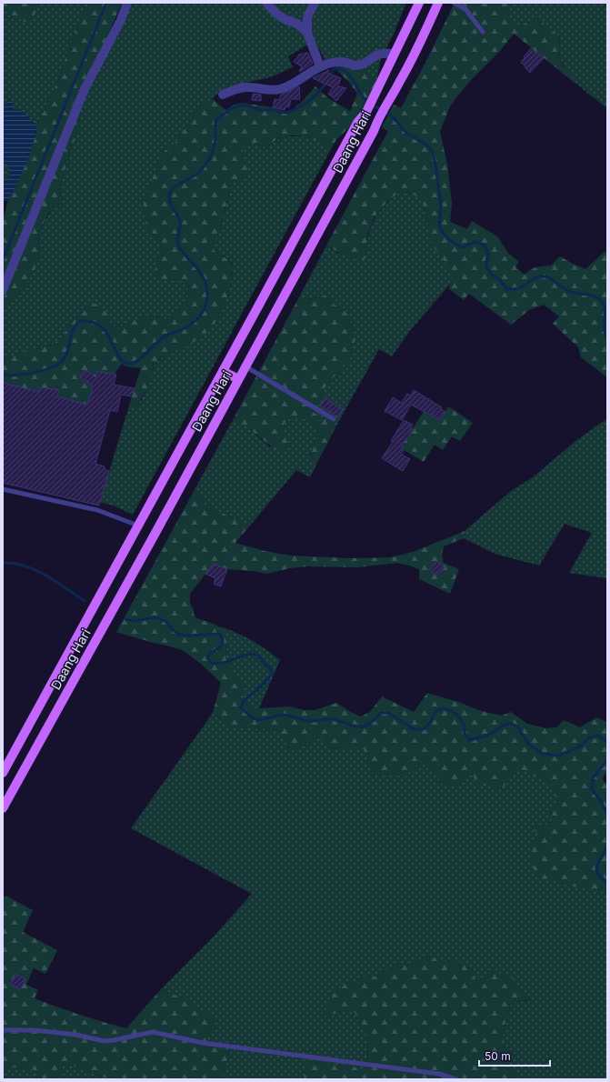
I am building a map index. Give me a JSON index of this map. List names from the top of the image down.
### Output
{
  "streets": {
    "main road": ["Daang Hari"]
  },
  "scale_bar": "50 m"
}
